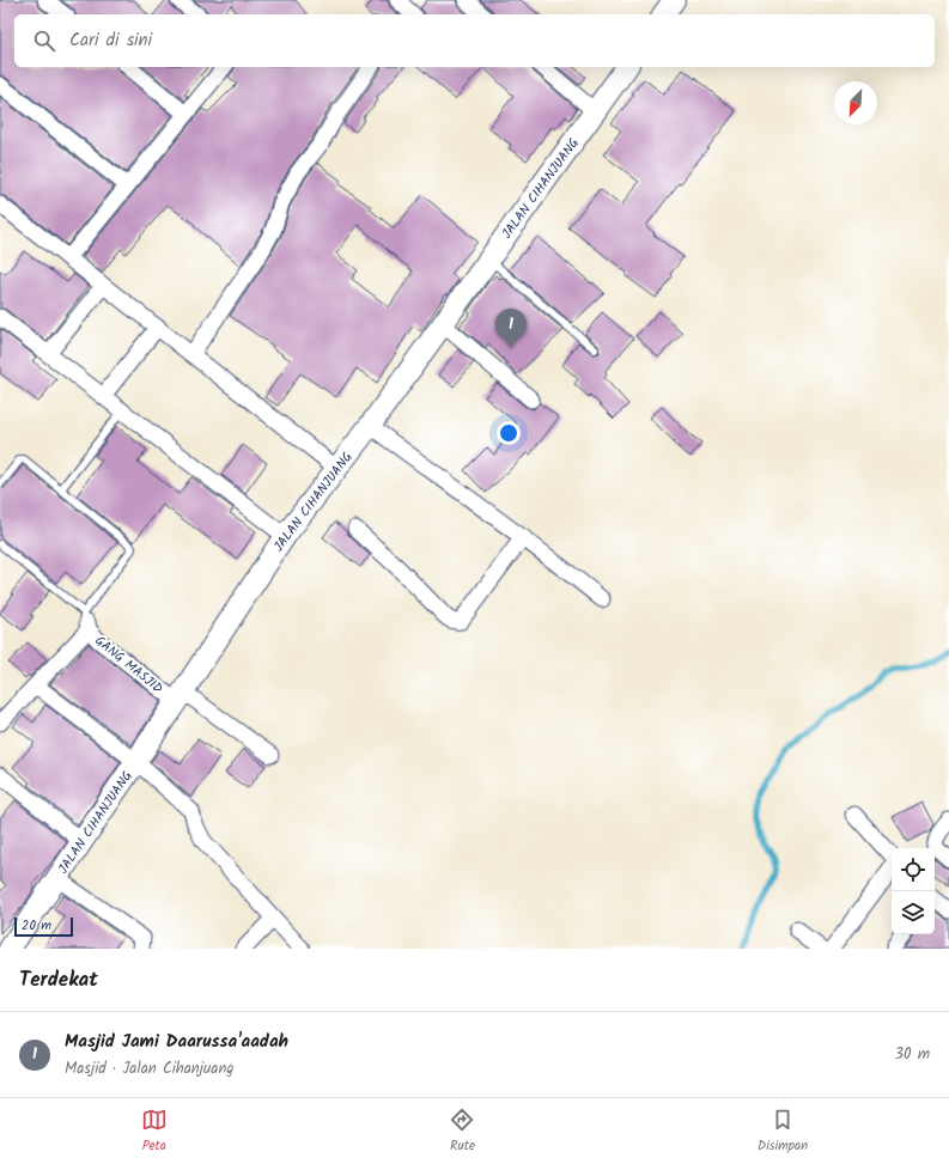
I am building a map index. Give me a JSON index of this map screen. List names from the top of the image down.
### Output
{
  "streets": {
    "main road": ["JALAN CIHANJUANG"],
    "street": ["GANG MASJID"]
  },
  "crossings": [
    ["JALAN CIHANJUANG", "GANG MASJID"]
  ],
  "scale_bar": "20 m",
  "north": "bottom left",
  "page": {
    "search": "Cari di sini",
    "pins": "1",
    "scale": "20 m",
    "heading": "Terdekat",
    "list": [
      {
        "mark": "1",
        "name": "Masjid Jami Daarussa'aadah",
        "note": "Masjid · Jalan Cihanjuang",
        "value": "30 m"
      }
    ],
    "nav": ["Peta", "Rute", "Disimpan"]
  }
}
